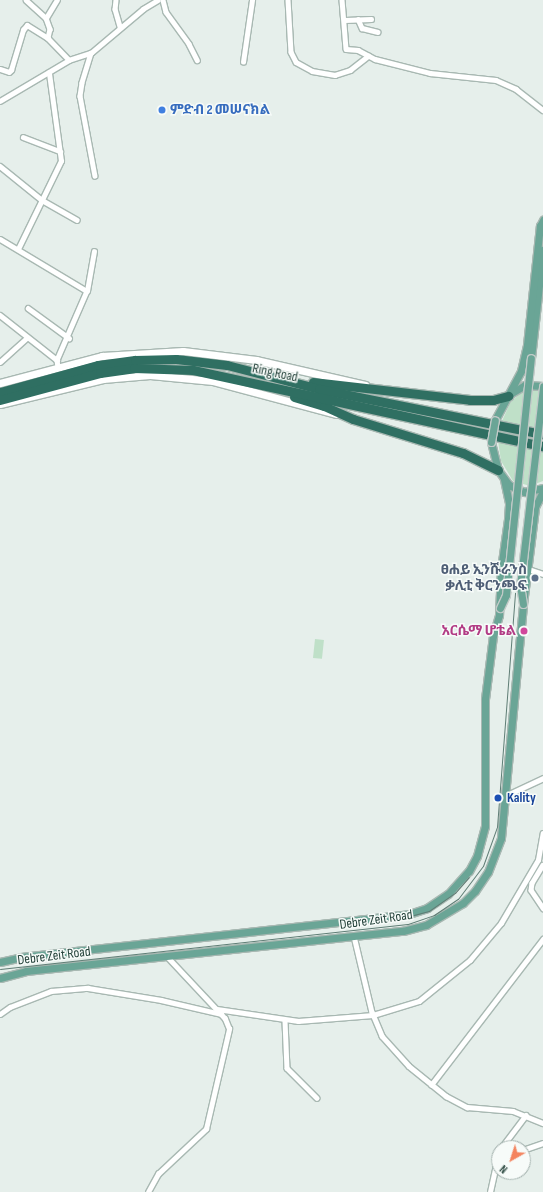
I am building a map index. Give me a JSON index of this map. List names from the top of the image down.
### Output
{
  "streets": {
    "highway": ["Ring Road"],
    "main road": ["Debre Zeit Road"]
  },
  "places": [
    "ምድብ 2 መሠናክል",
    "ፀሐይ ኢንሹራንስ ቃሊቲ ቅርንጫፍ",
    "አርሴማ ሆቴል",
    "Kality"
  ],
  "north": "bottom left"
}
